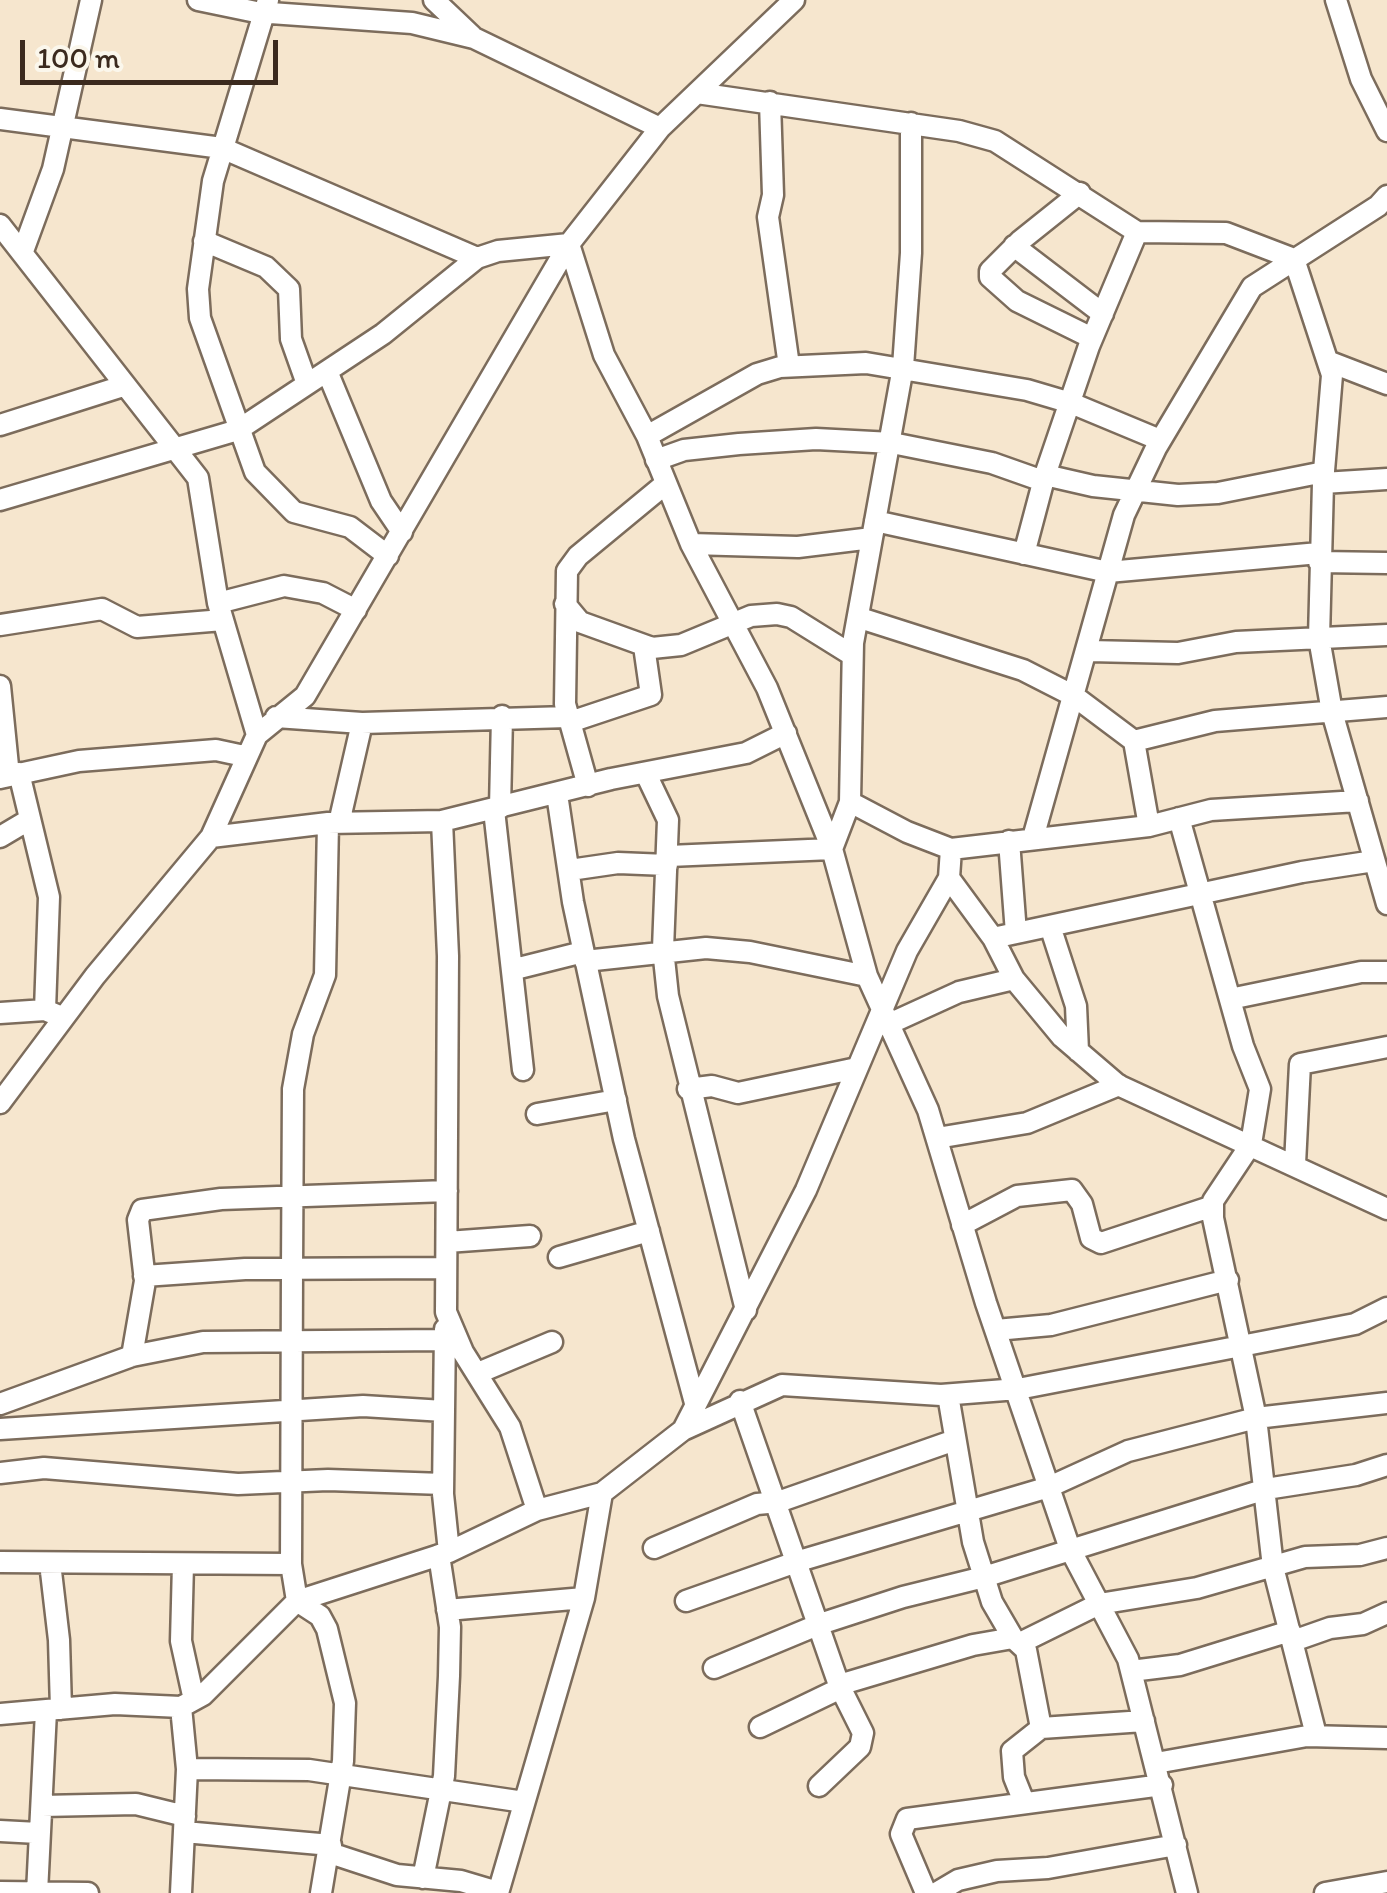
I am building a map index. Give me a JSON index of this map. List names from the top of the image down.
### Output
{
  "scale_bar": "100 m"
}
